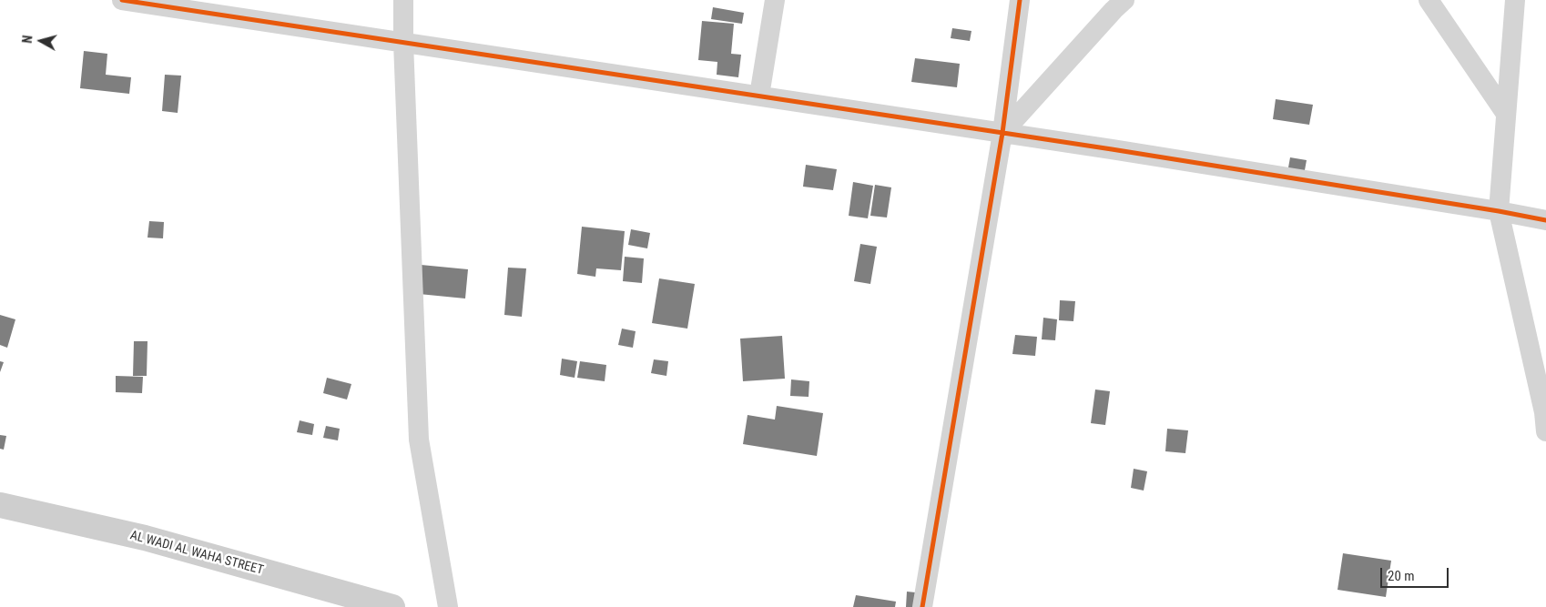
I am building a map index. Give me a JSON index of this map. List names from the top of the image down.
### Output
{
  "streets": {
    "main road": ["AL WADI AL WAHA STREET"]
  },
  "scale_bar": "20 m",
  "north": "left"
}
